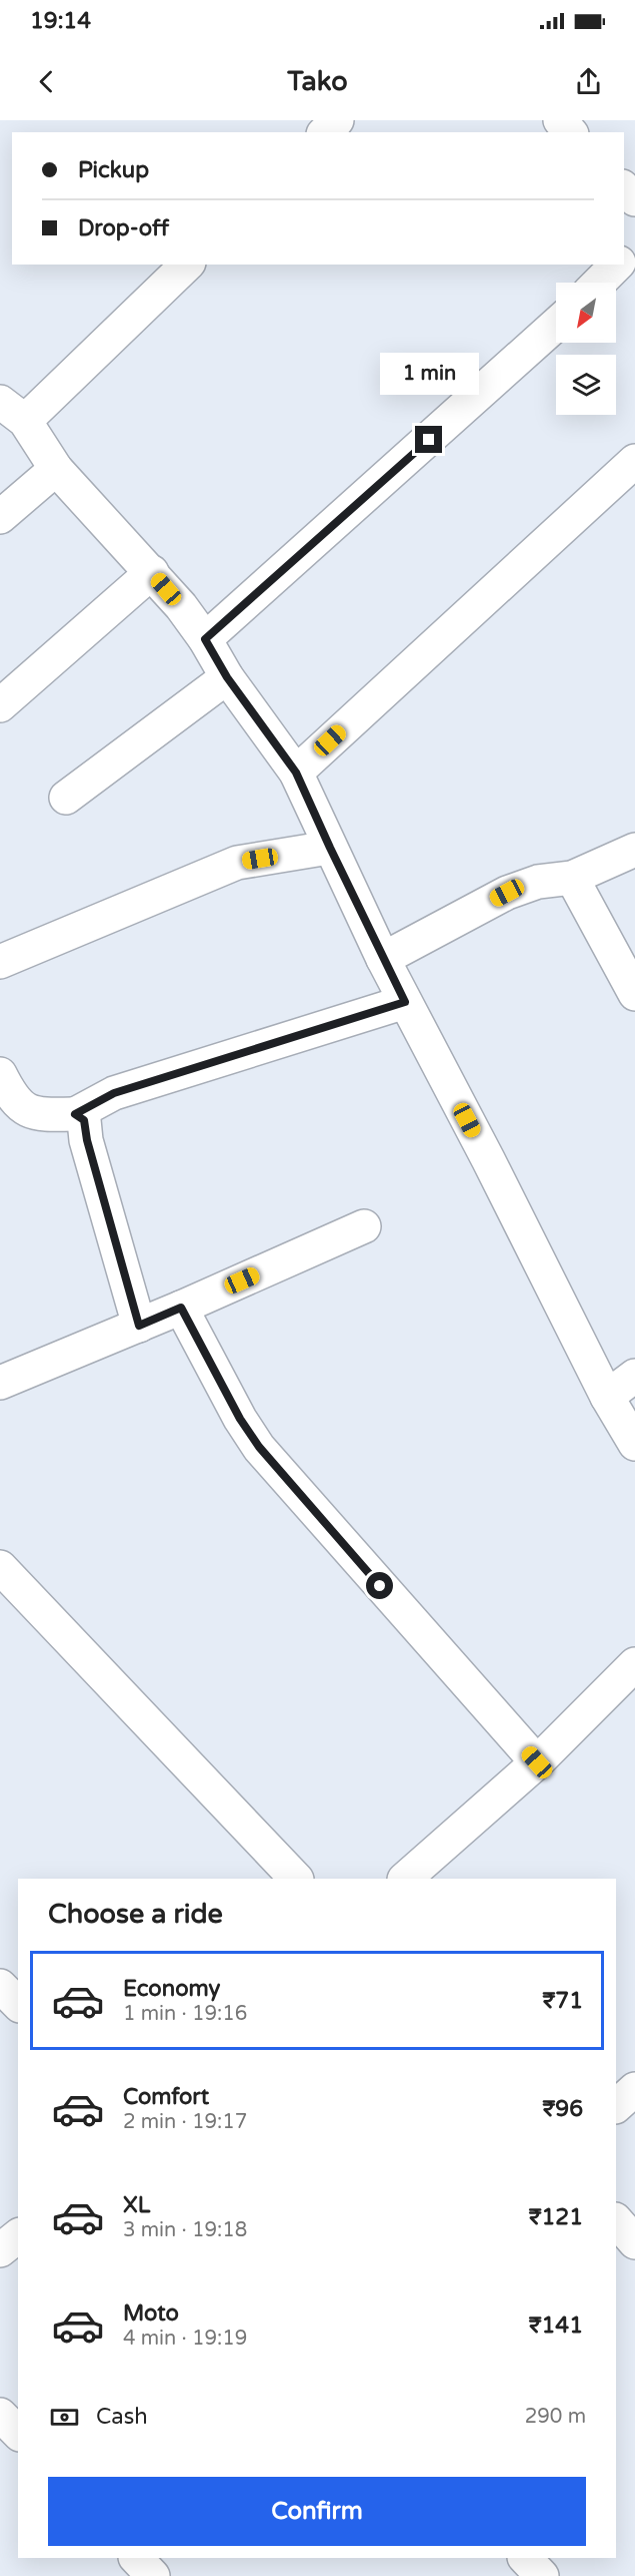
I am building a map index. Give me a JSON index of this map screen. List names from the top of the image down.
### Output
{
  "north": "bottom left",
  "page": {
    "status": "19:14",
    "header": "Tako",
    "banner": ["Pickup", "Drop-off"],
    "bubble": "1 min",
    "heading": "Choose a ride",
    "list": [
      {
        "name": "Economy",
        "note": "1 min · 19:16",
        "value": "₹71"
      },
      {
        "name": "Comfort",
        "note": "2 min · 19:17",
        "value": "₹96"
      },
      {
        "name": "XL",
        "note": "3 min · 19:18",
        "value": "₹121"
      },
      {
        "name": "Moto",
        "note": "4 min · 19:19",
        "value": "₹141"
      }
    ],
    "pay": ["Cash", "290 m"],
    "buttons": "Confirm"
  }
}
